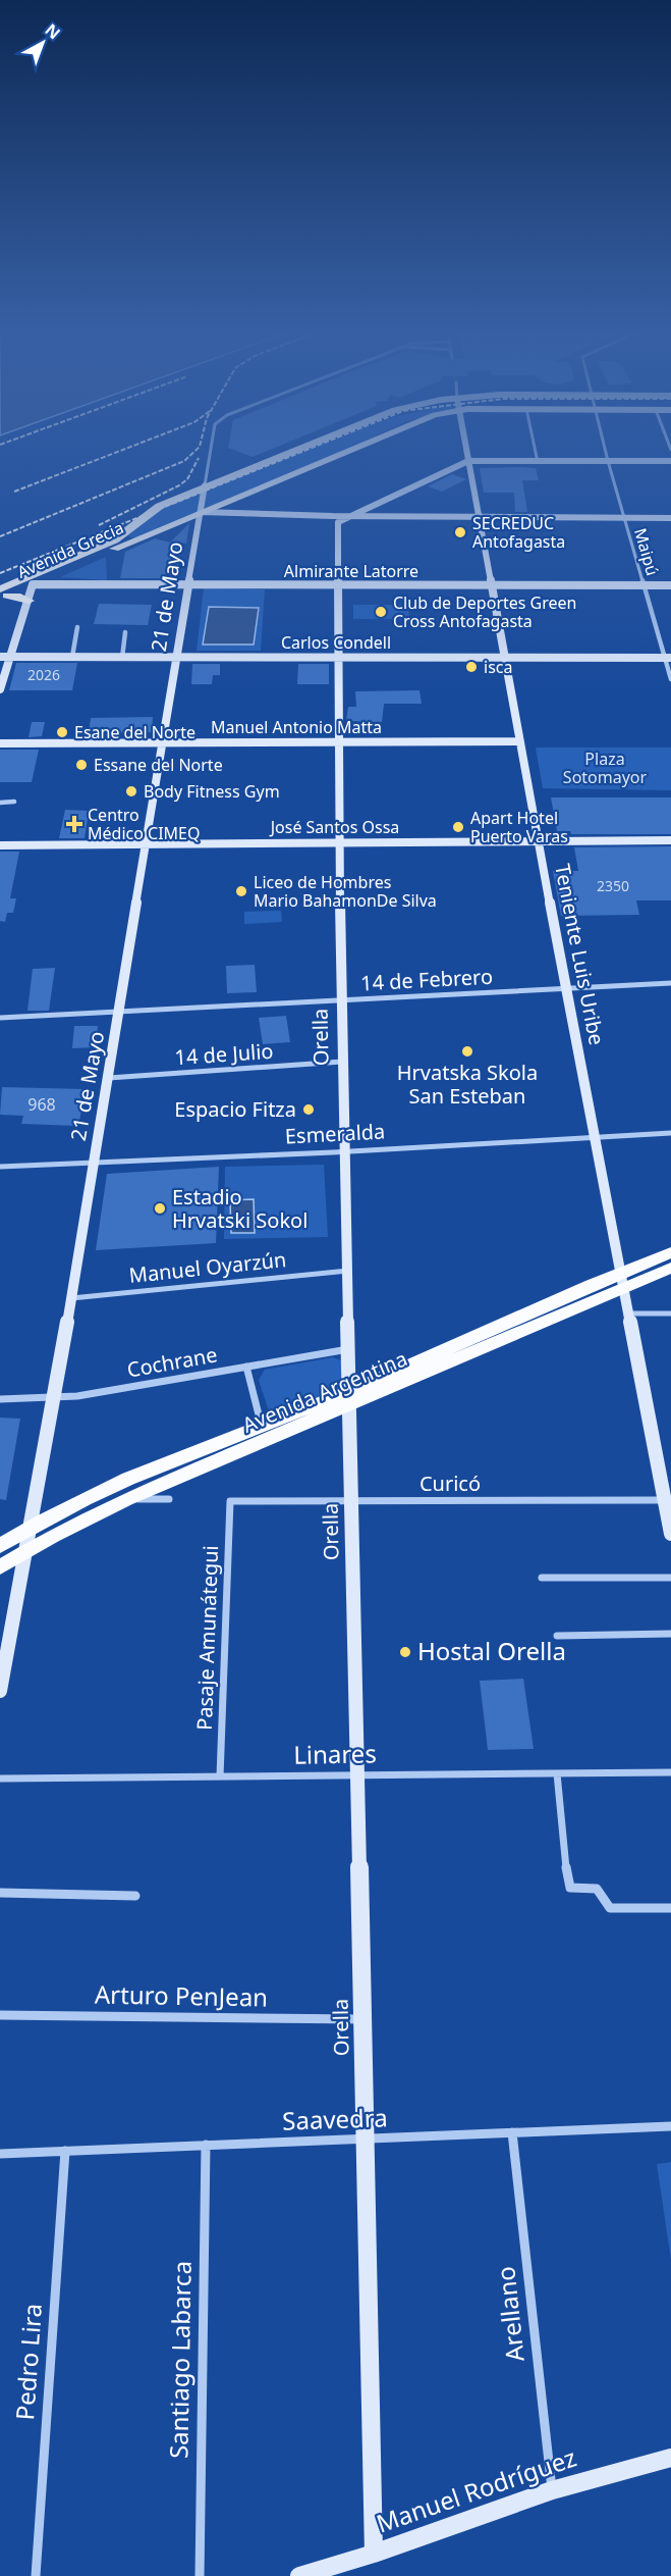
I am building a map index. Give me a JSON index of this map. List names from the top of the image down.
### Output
{
  "streets": {
    "highway": ["Avenida Grecia"],
    "main road": ["Avenida Argentina"],
    "street": [
      "Maipú",
      "Almirante Latorre",
      "21 de Mayo",
      "Carlos Condell",
      "Manuel Antonio Matta",
      "José Santos Ossa",
      "Teniente Luis Uribe",
      "14 de Febrero",
      "Orella",
      "14 de Julio",
      "Esmeralda",
      "Manuel Oyarzún",
      "Cochrane",
      "Curicó",
      "Pasaje Amunátegui",
      "Linares",
      "Arturo PenJean",
      "Saavedra",
      "Arellano",
      "Santiago Labarca",
      "Pedro Lira",
      "Manuel Rodríguez"
    ]
  },
  "crossings": [
    ["Avenida Grecia", "Almirante Latorre"],
    ["Avenida Grecia", "21 de Mayo"],
    ["Maipú", "Almirante Latorre"],
    ["Maipú", "Carlos Condell"],
    ["Almirante Latorre", "21 de Mayo"],
    ["Almirante Latorre", "Teniente Luis Uribe"],
    ["Almirante Latorre", "Orella"],
    ["21 de Mayo", "Carlos Condell"],
    ["21 de Mayo", "Manuel Antonio Matta"],
    ["21 de Mayo", "José Santos Ossa"],
    ["21 de Mayo", "14 de Febrero"],
    ["21 de Mayo", "14 de Julio"],
    ["21 de Mayo", "Esmeralda"],
    ["21 de Mayo", "Manuel Oyarzún"],
    ["21 de Mayo", "Cochrane"],
    ["21 de Mayo", "Avenida Argentina"],
    ["Carlos Condell", "Teniente Luis Uribe"],
    ["Carlos Condell", "Orella"],
    ["Manuel Antonio Matta", "Teniente Luis Uribe"],
    ["Manuel Antonio Matta", "Orella"],
    ["José Santos Ossa", "Teniente Luis Uribe"],
    ["José Santos Ossa", "Orella"],
    ["Teniente Luis Uribe", "14 de Febrero"],
    ["Teniente Luis Uribe", "Esmeralda"],
    ["Teniente Luis Uribe", "Avenida Argentina"],
    ["Teniente Luis Uribe", "Curicó"],
    ["14 de Febrero", "Orella"],
    ["Orella", "14 de Julio"],
    ["Orella", "Esmeralda"],
    ["Orella", "Manuel Oyarzún"],
    ["Orella", "Cochrane"],
    ["Orella", "Avenida Argentina"],
    ["Orella", "Curicó"],
    ["Orella", "Linares"],
    ["Orella", "Arturo PenJean"],
    ["Orella", "Saavedra"],
    ["Orella", "Manuel Rodríguez"],
    ["Curicó", "Pasaje Amunátegui"],
    ["Pasaje Amunátegui", "Linares"],
    ["Saavedra", "Arellano"],
    ["Saavedra", "Santiago Labarca"],
    ["Saavedra", "Pedro Lira"],
    ["Arellano", "Manuel Rodríguez"]
  ],
  "parks": ["Plaza Sotomayor"],
  "places": {
    "other": [
      "SECREDUC Antofagasta",
      "Club de Deportes Green Cross Antofagasta",
      "isca",
      "Esane del Norte",
      "Essane del Norte",
      "Body Fitness Gym",
      "Apart Hotel Puerto Varas",
      "Liceo de Hombres Mario BahamonDe Silva",
      "Hrvatska Skola San Esteban",
      "Espacio Fitza",
      "Estadio Hrvatski Sokol",
      "Hostal Orella"
    ],
    "health": ["Centro Médico CIMEQ"]
  },
  "house_numbers": ["2026", "2350", "968"],
  "north": "top right"
}
